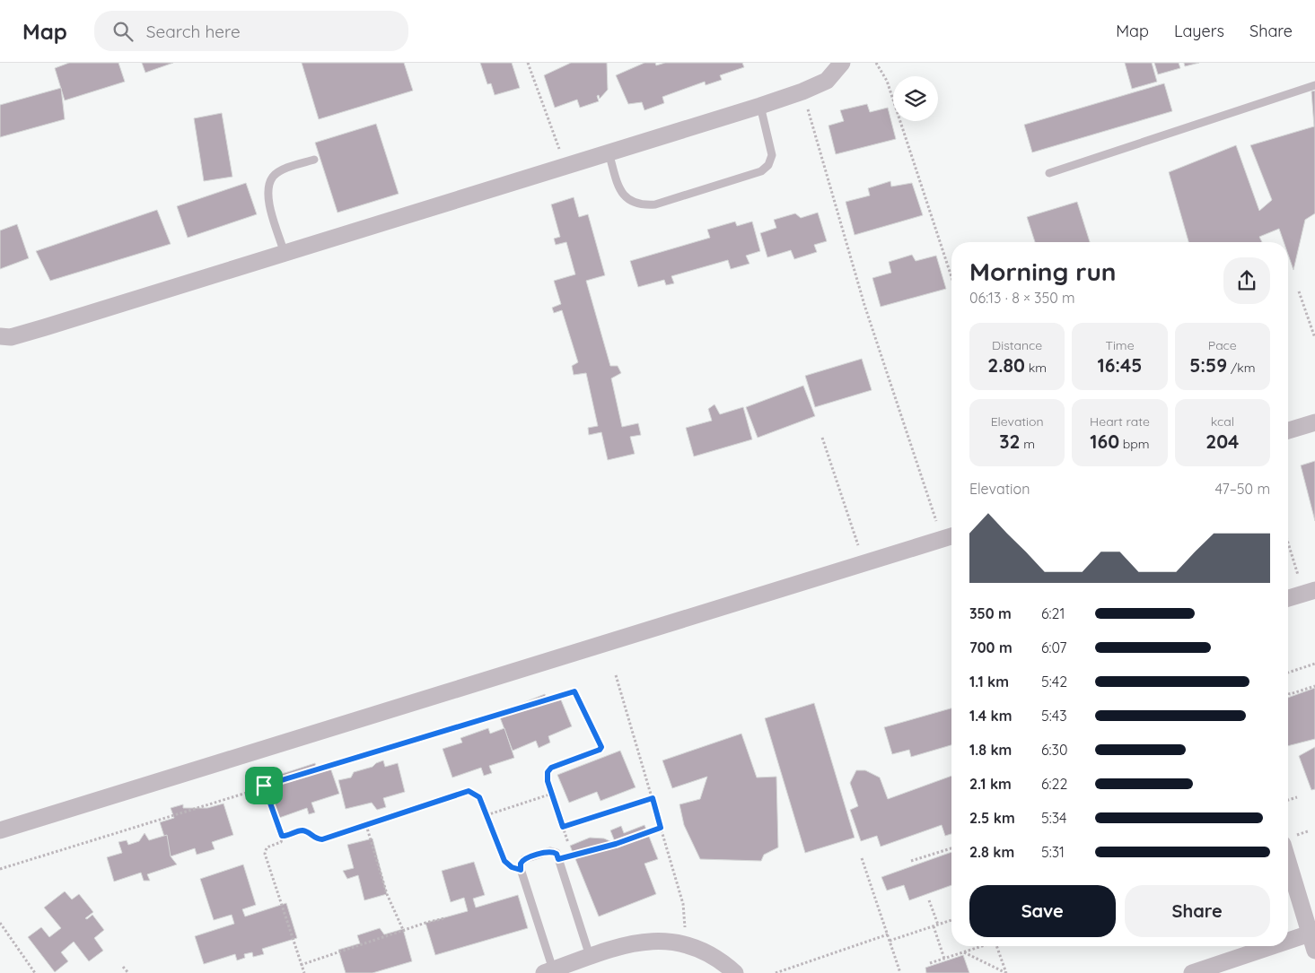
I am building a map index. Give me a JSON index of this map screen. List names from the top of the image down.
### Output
{
  "page": {
    "header": "Map",
    "search": "Search here",
    "nav": ["Map", "Layers", "Share"],
    "heading": ["Morning run", "06:13 · 8 × 350 m"],
    "stats": [
      ["Distance", "2.80 km"],
      ["Time", "16:45"],
      ["Pace", "5:59 /km"],
      ["Elevation", "32 m"],
      ["Heart rate", "160 bpm"],
      ["kcal", "204"]
    ],
    "chart": ["Elevation", "47–50 m"],
    "list": [
      {
        "name": "350 m",
        "note": "6:21"
      },
      {
        "name": "700 m",
        "note": "6:07"
      },
      {
        "name": "1.1 km",
        "note": "5:42"
      },
      {
        "name": "1.4 km",
        "note": "5:43"
      },
      {
        "name": "1.8 km",
        "note": "6:30"
      },
      {
        "name": "2.1 km",
        "note": "6:22"
      },
      {
        "name": "2.5 km",
        "note": "5:34"
      },
      {
        "name": "2.8 km",
        "note": "5:31"
      }
    ],
    "buttons": ["Save", "Share"]
  }
}
